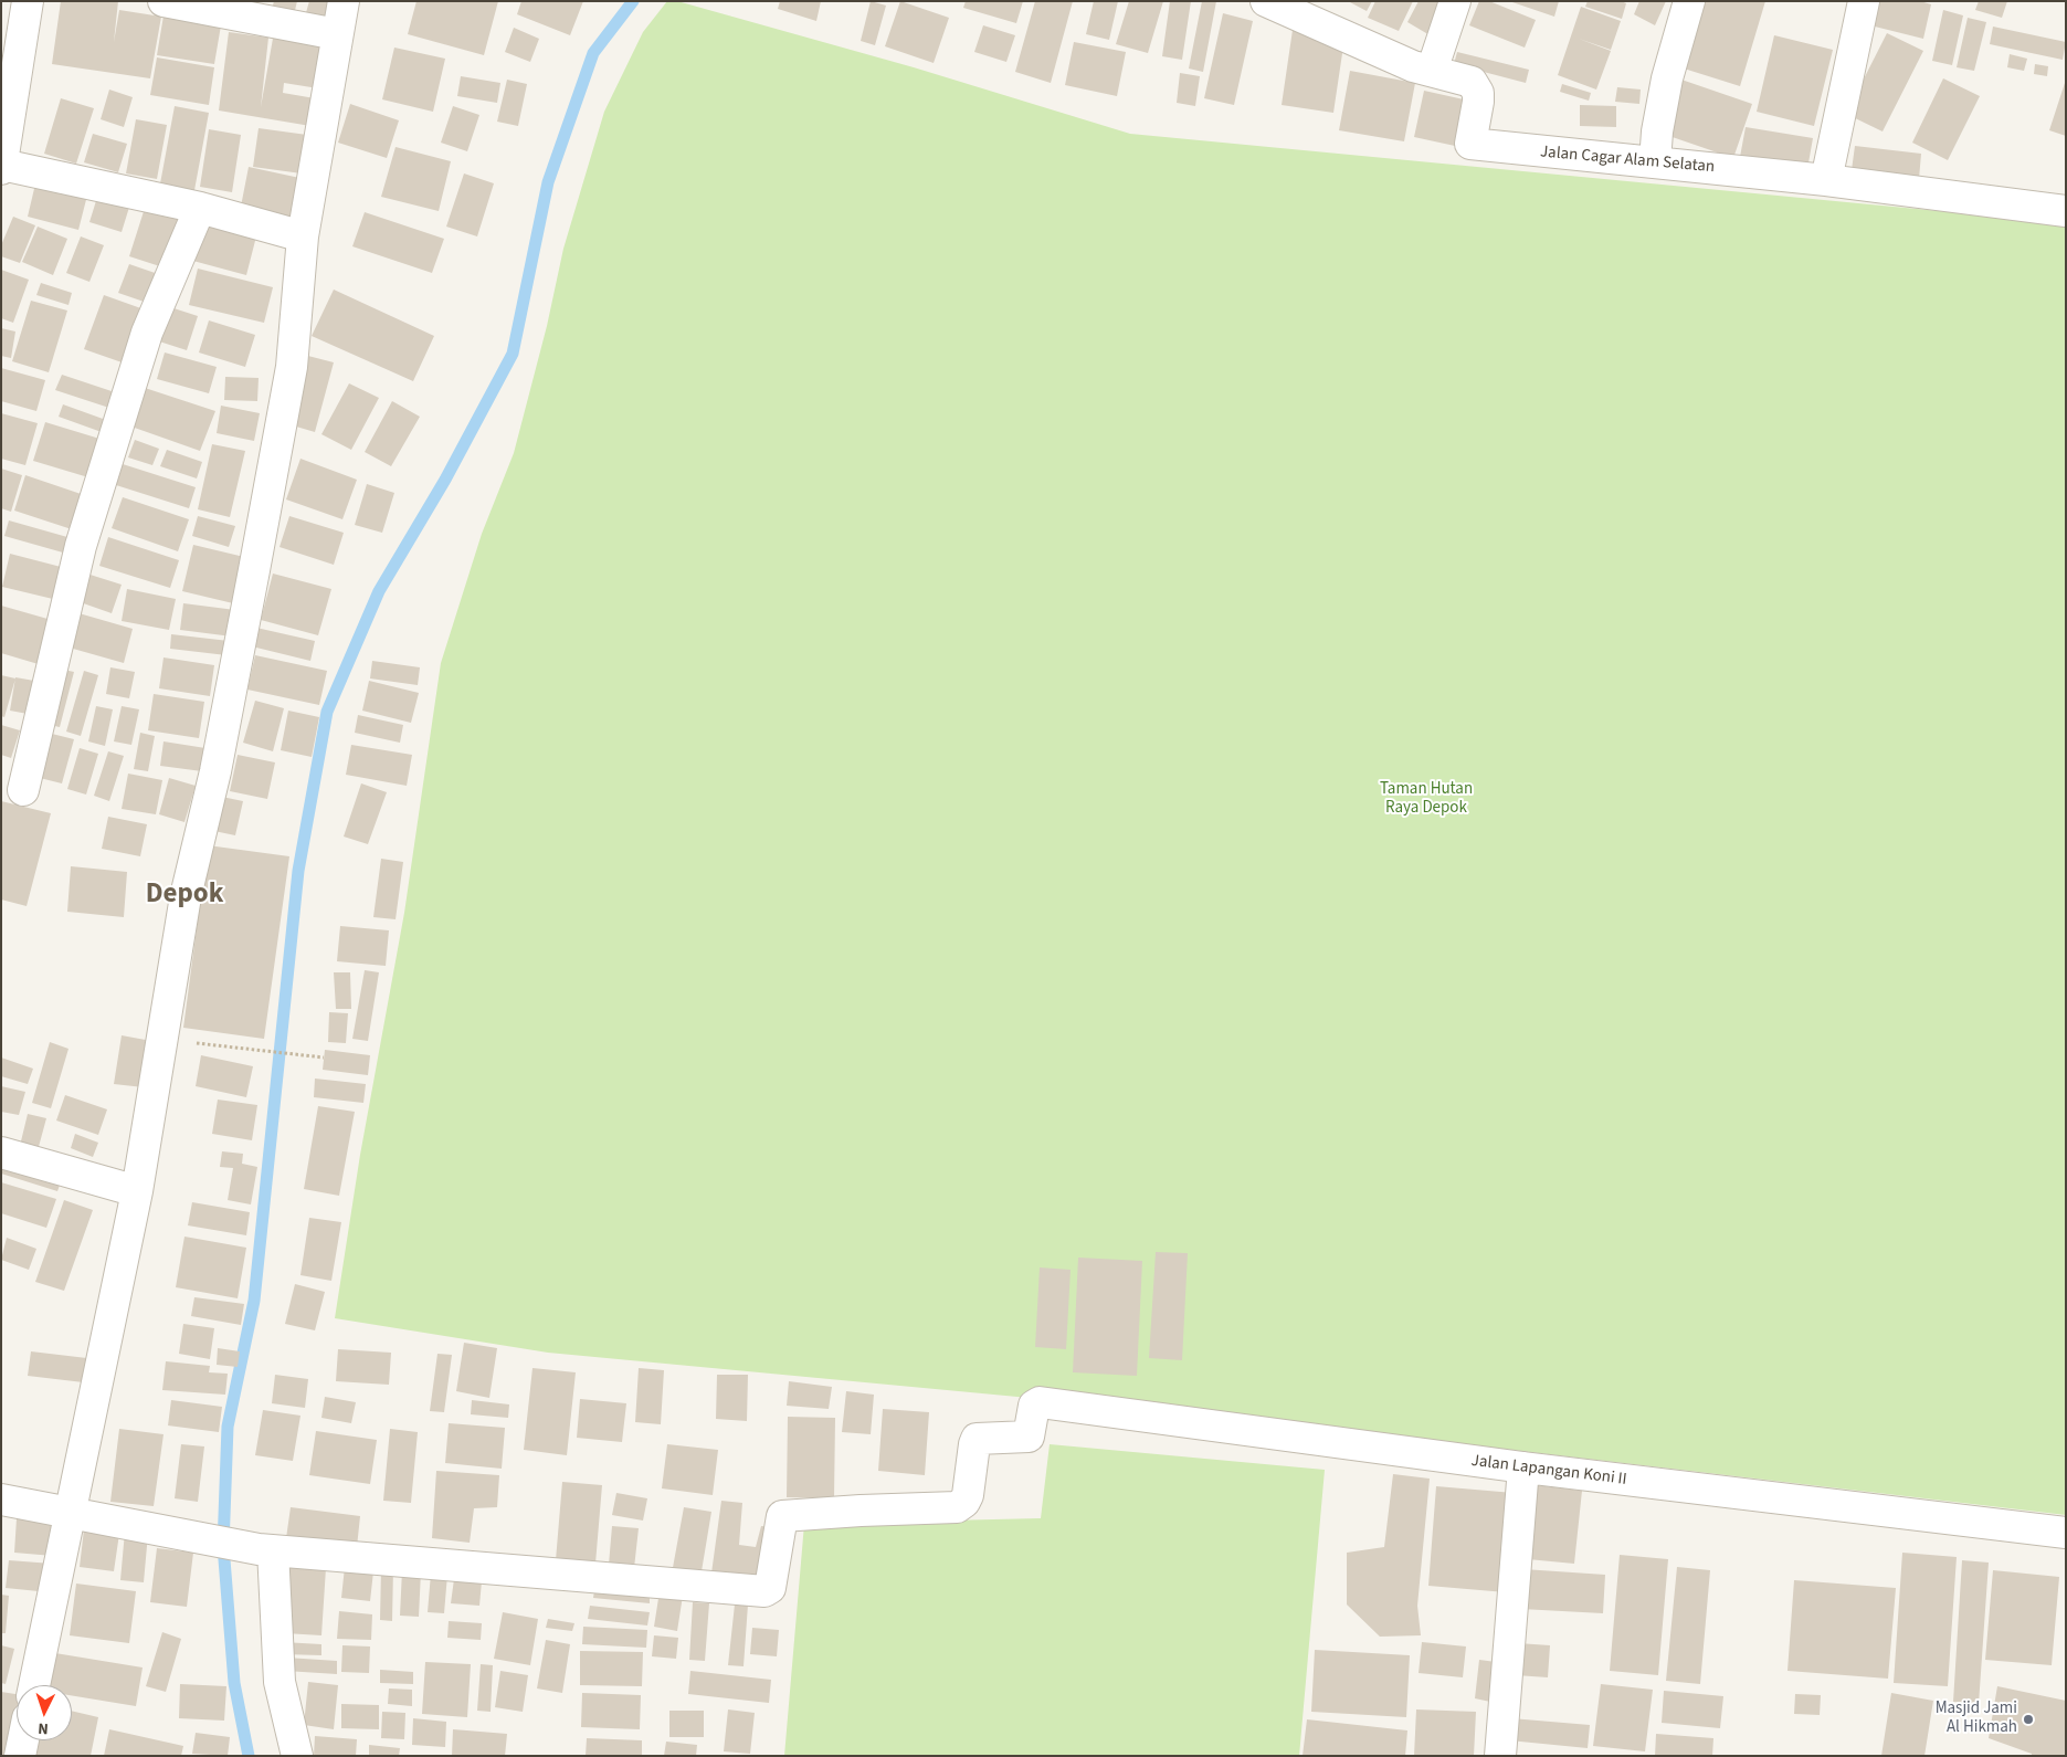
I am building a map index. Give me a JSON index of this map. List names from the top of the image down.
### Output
{
  "streets": {
    "street": ["Jalan Cagar Alam Selatan", "Jalan Lapangan Koni II"]
  },
  "districts": ["Depok"],
  "parks": ["Taman Hutan Raya Depok"],
  "places": ["Masjid Jami Al Hikmah"],
  "north": "bottom"
}
